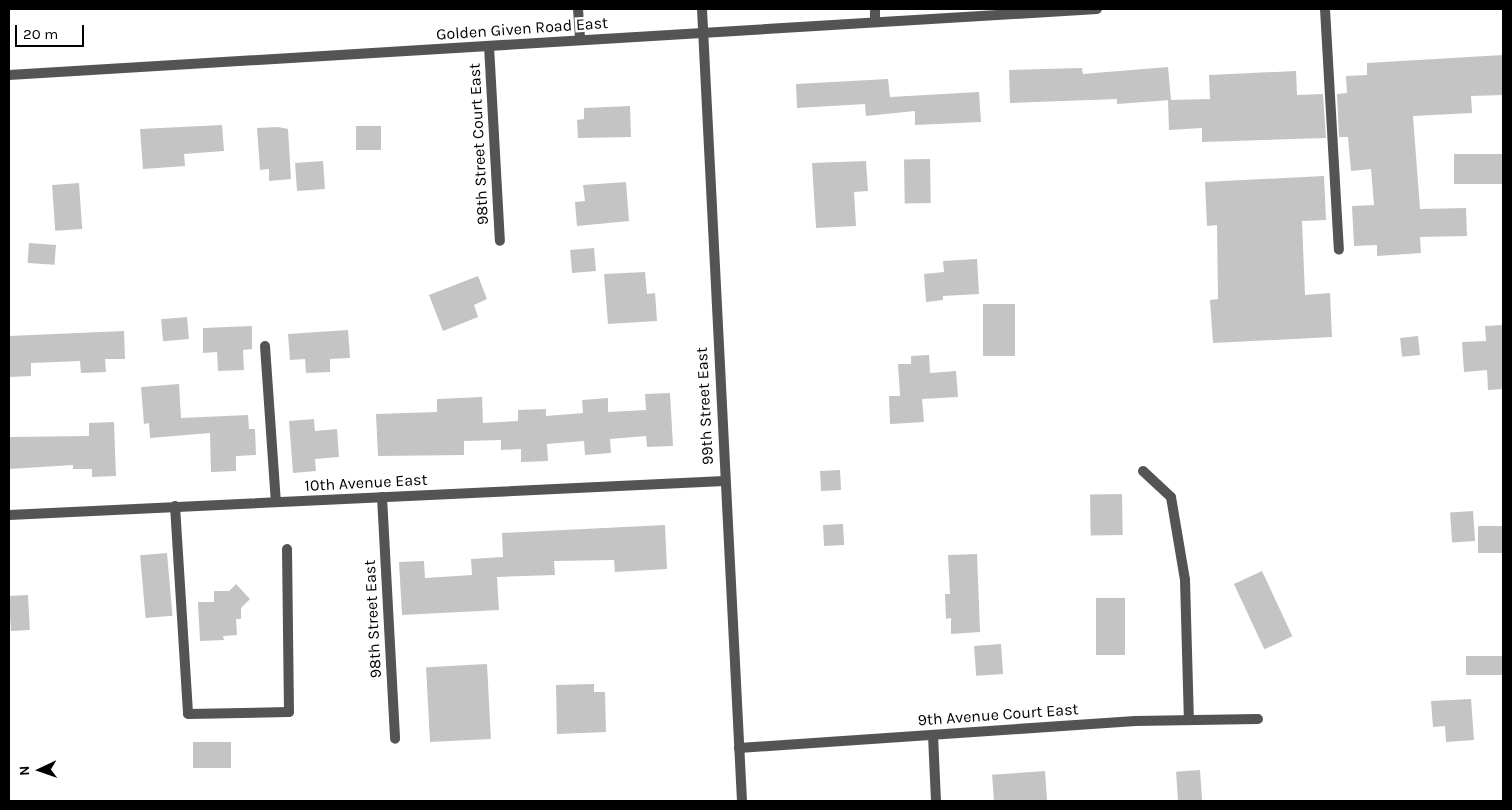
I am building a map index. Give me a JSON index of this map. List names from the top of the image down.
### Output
{
  "streets": {
    "street": [
      "Golden Given Road East",
      "98th Street Court East",
      "99th Street East",
      "10th Avenue East",
      "98th Street East",
      "9th Avenue Court East"
    ]
  },
  "crossings": [
    ["Golden Given Road East", "98th Street Court East"],
    ["Golden Given Road East", "99th Street East"],
    ["99th Street East", "10th Avenue East"],
    ["99th Street East", "9th Avenue Court East"],
    ["10th Avenue East", "98th Street East"]
  ],
  "scale_bar": "20 m",
  "north": "left"
}
